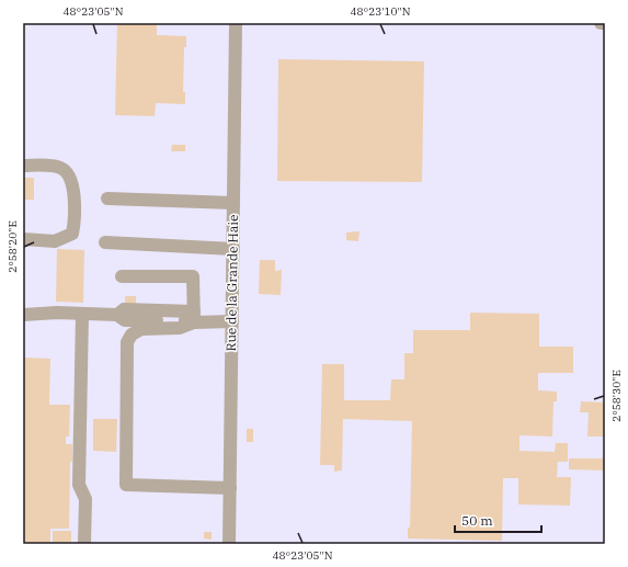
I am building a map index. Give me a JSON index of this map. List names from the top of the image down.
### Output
{
  "streets": {
    "street": ["Rue de la Grande Haie"]
  },
  "scale_bar": "50 m",
  "coordinates": [
    "48°23'05\"N",
    "48°23'10\"N",
    "2°58'20\"E",
    "2°58'30\"E"
  ]
}
